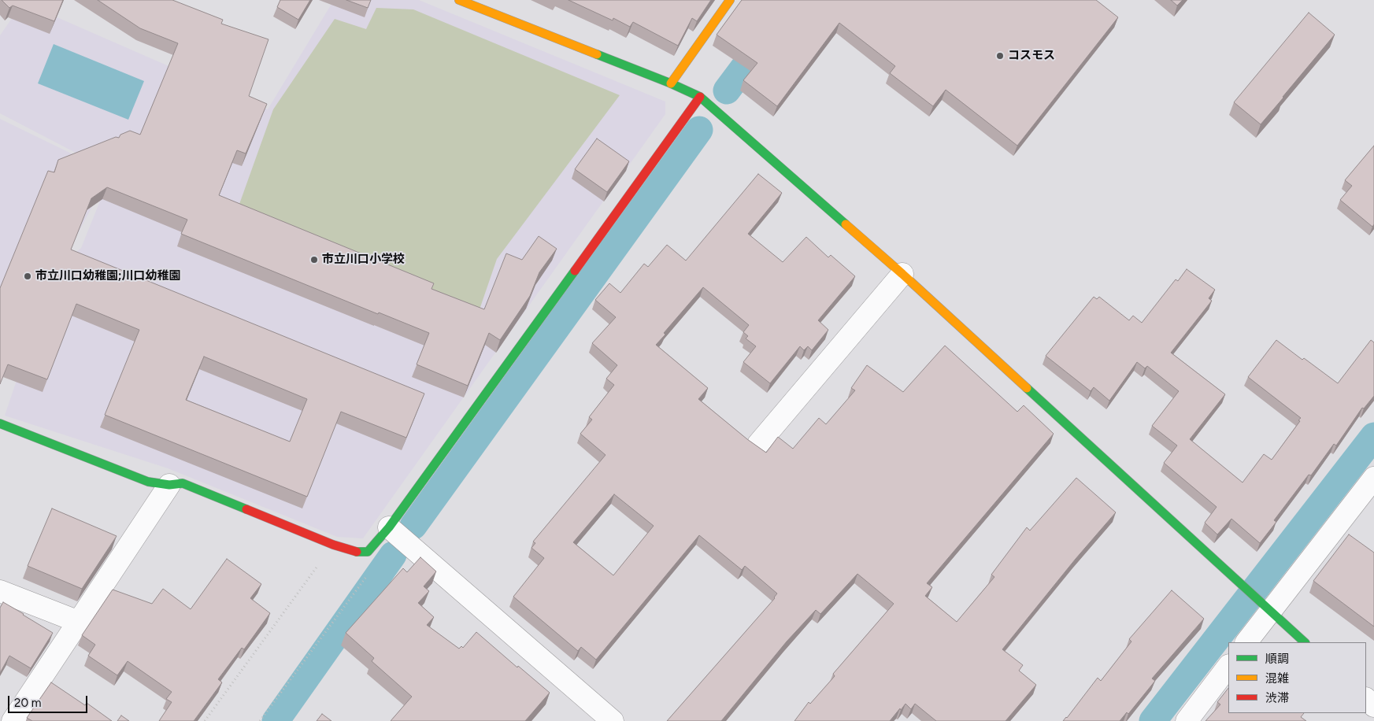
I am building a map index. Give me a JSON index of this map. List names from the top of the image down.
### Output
{
  "places": ["コスモス", "市立川口小学校", "市立川口幼稚園;川口幼稚園"],
  "legend": ["順調", "混雑", "渋滞"],
  "scale_bar": "20 m"
}
